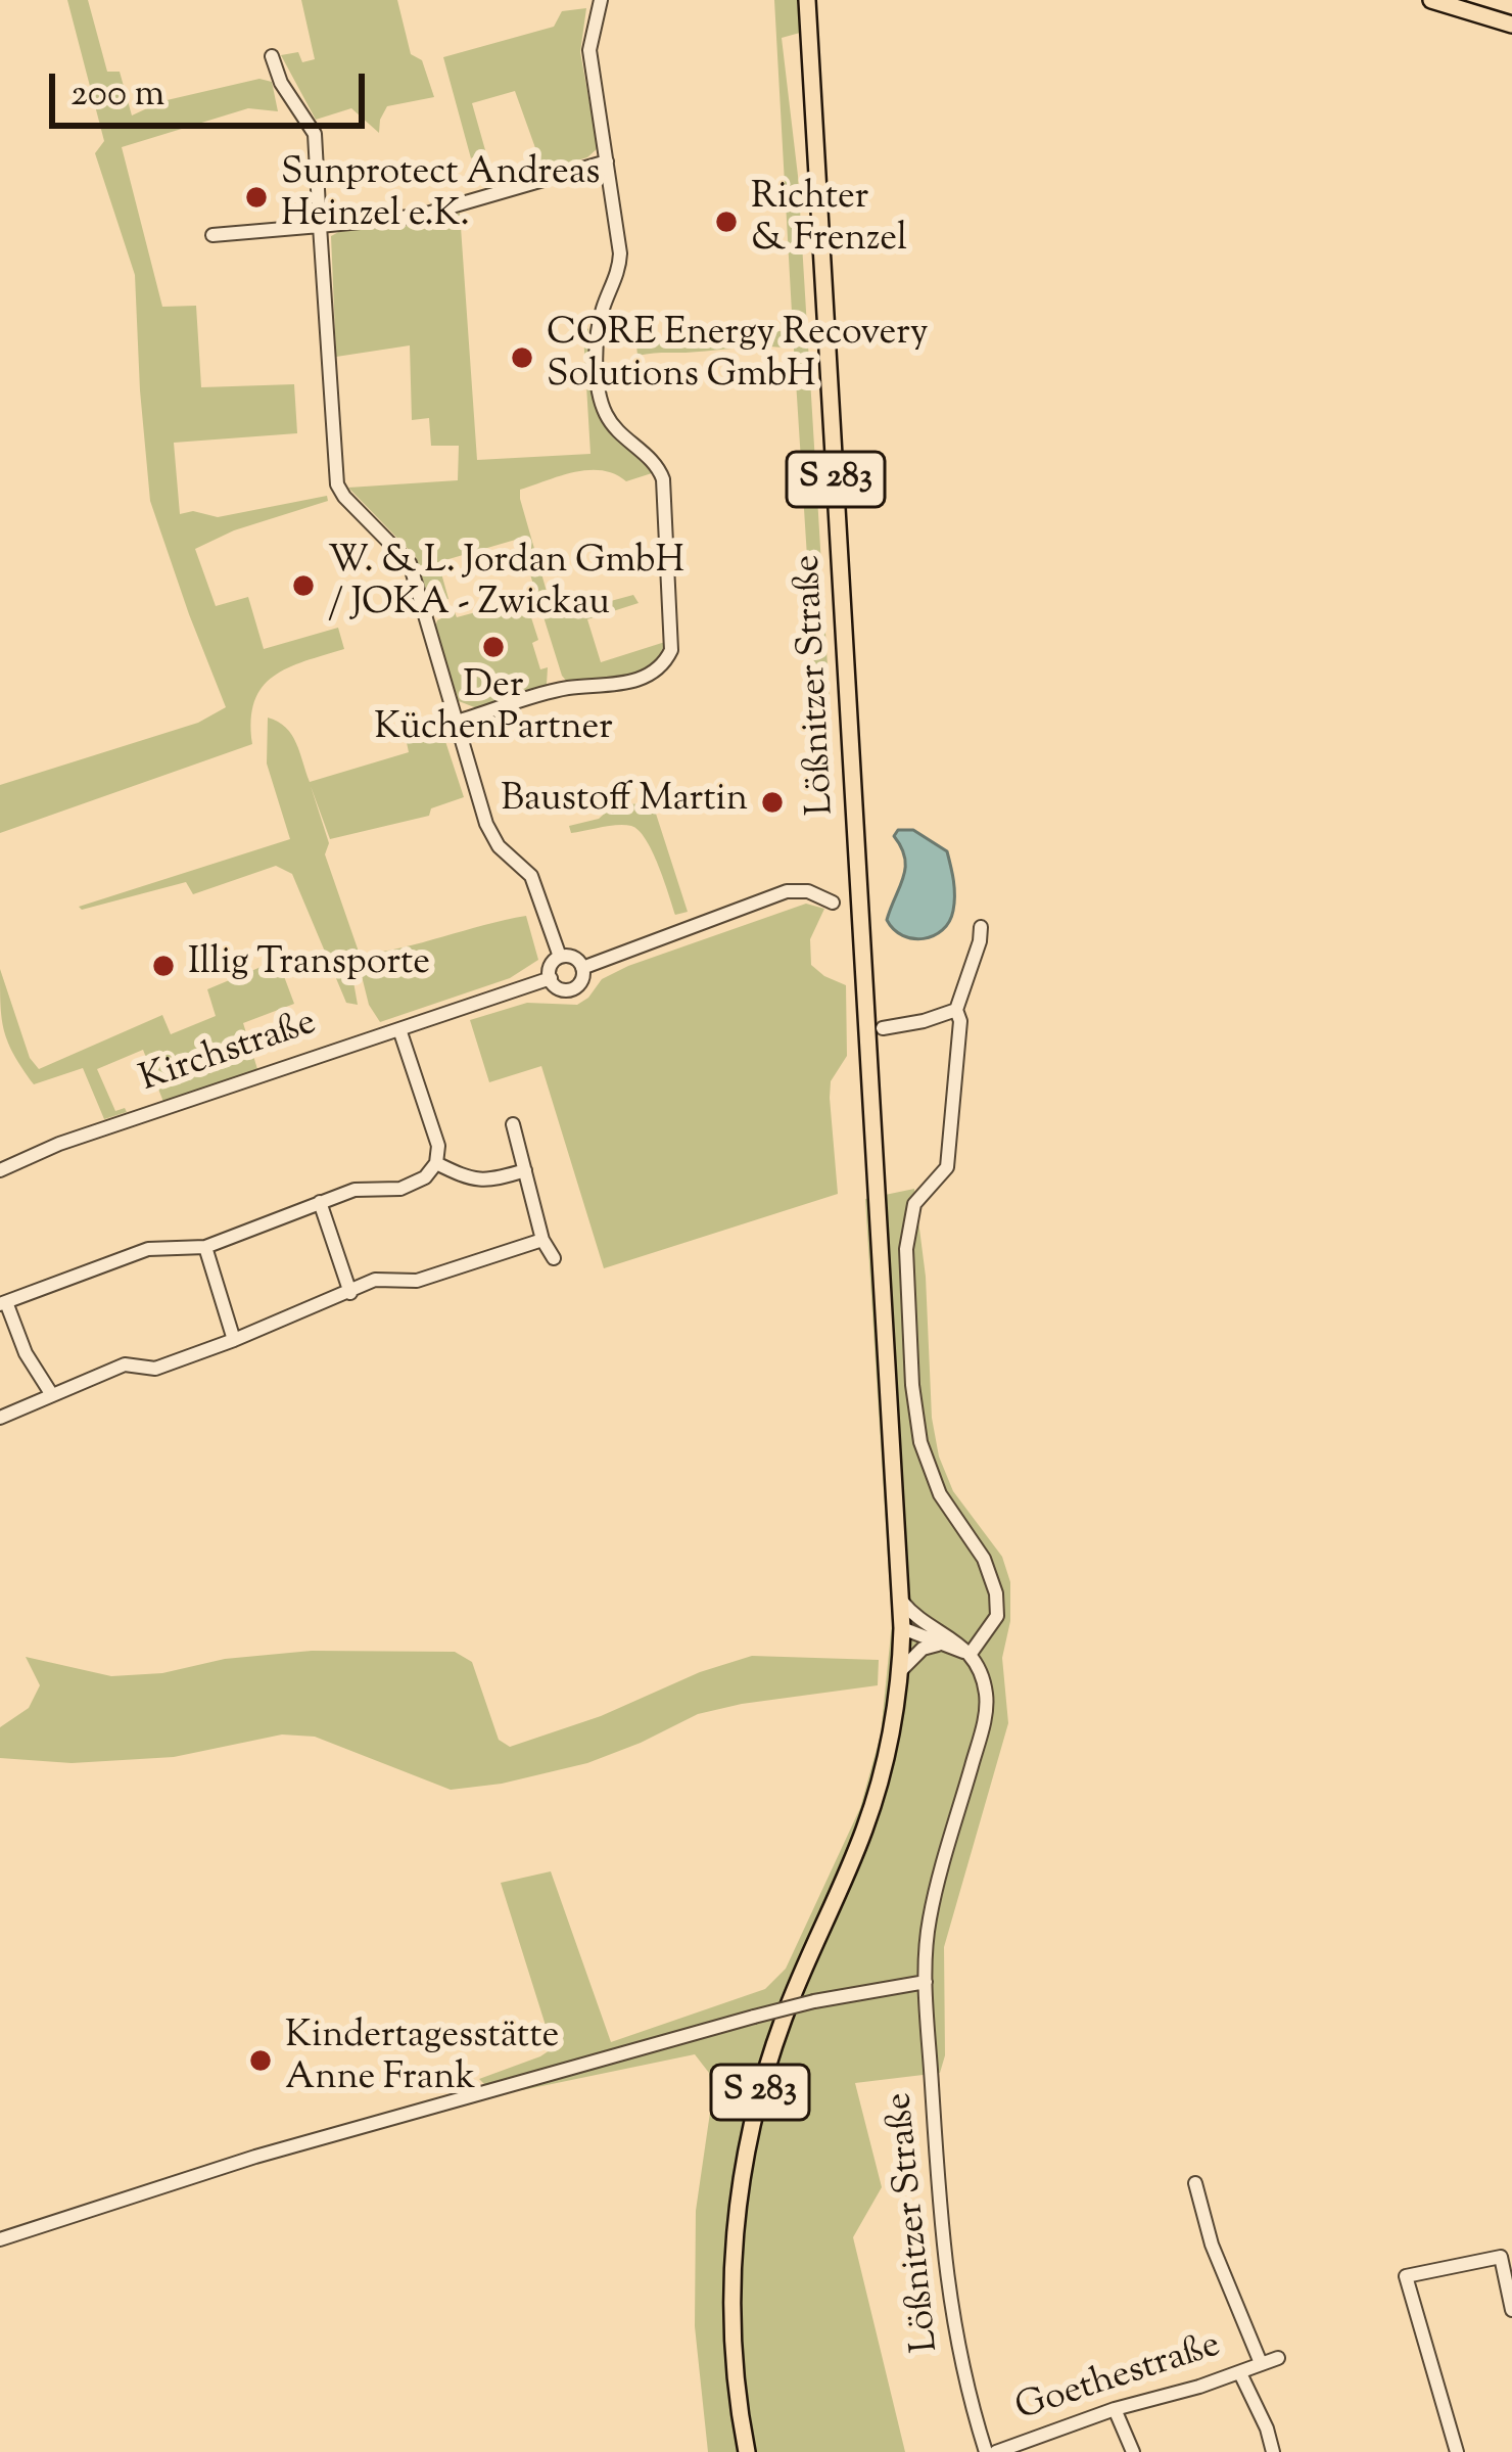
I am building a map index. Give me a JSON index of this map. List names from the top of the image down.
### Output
{
  "streets": {
    "main road": ["S 283", "Lößnitzer Straße"],
    "street": ["Kirchstraße", "Goethestraße"]
  },
  "crossings": [
    ["S 283", "Lößnitzer Straße"]
  ],
  "places": [
    "Sunprotect Andreas Heinzel e.K.",
    "Richter & Frenzel",
    "CORE Energy Recovery Solutions GmbH",
    "W. & L. Jordan GmbH / JOKA - Zwickau",
    "Der KüchenPartner",
    "Baustoff Martin",
    "Illig Transporte",
    "Kindertagesstätte Anne Frank"
  ],
  "scale_bar": "200 m"
}
